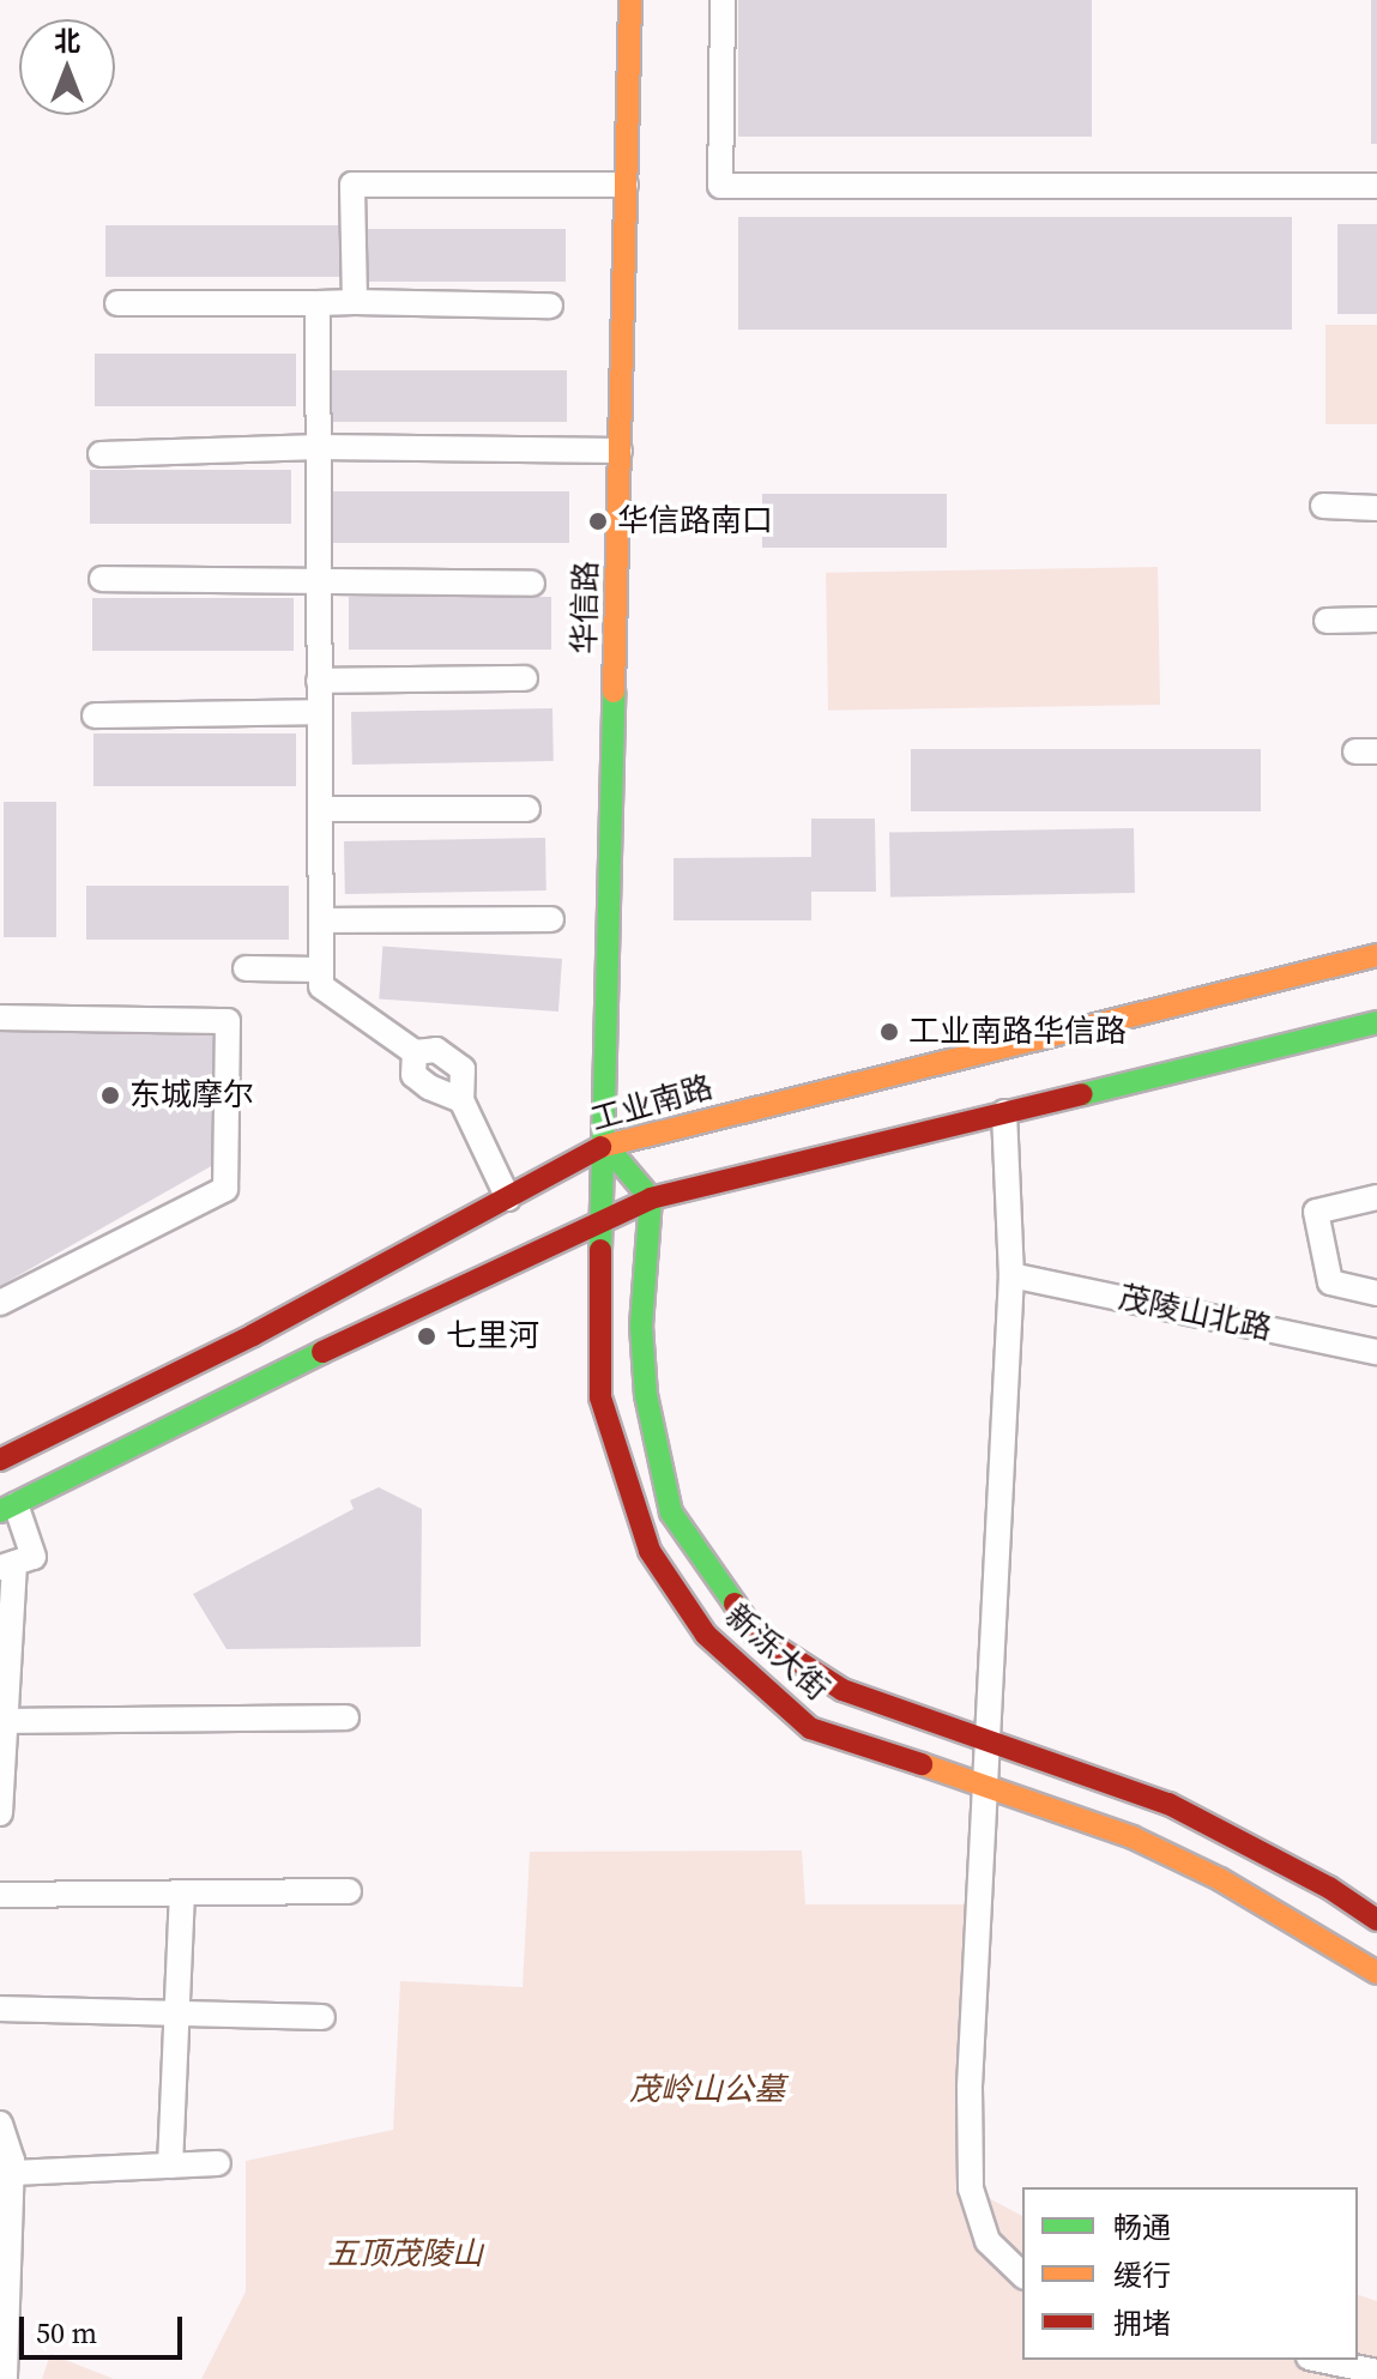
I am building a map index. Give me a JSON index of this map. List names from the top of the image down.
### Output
{
  "streets": {
    "main road": ["华信路", "工业南路", "新泺大街"],
    "street": ["茂陵山北路"]
  },
  "crossings": [
    ["华信路", "工业南路"],
    ["华信路", "新泺大街"],
    ["工业南路", "新泺大街"]
  ],
  "parks": ["茂岭山公墓", "五顶茂陵山"],
  "places": [
    "华信路南口",
    "工业南路华信路",
    "东城摩尔",
    "七里河"
  ],
  "legend": ["畅通", "缓行", "拥堵"],
  "scale_bar": "50 m",
  "north": "top"
}
